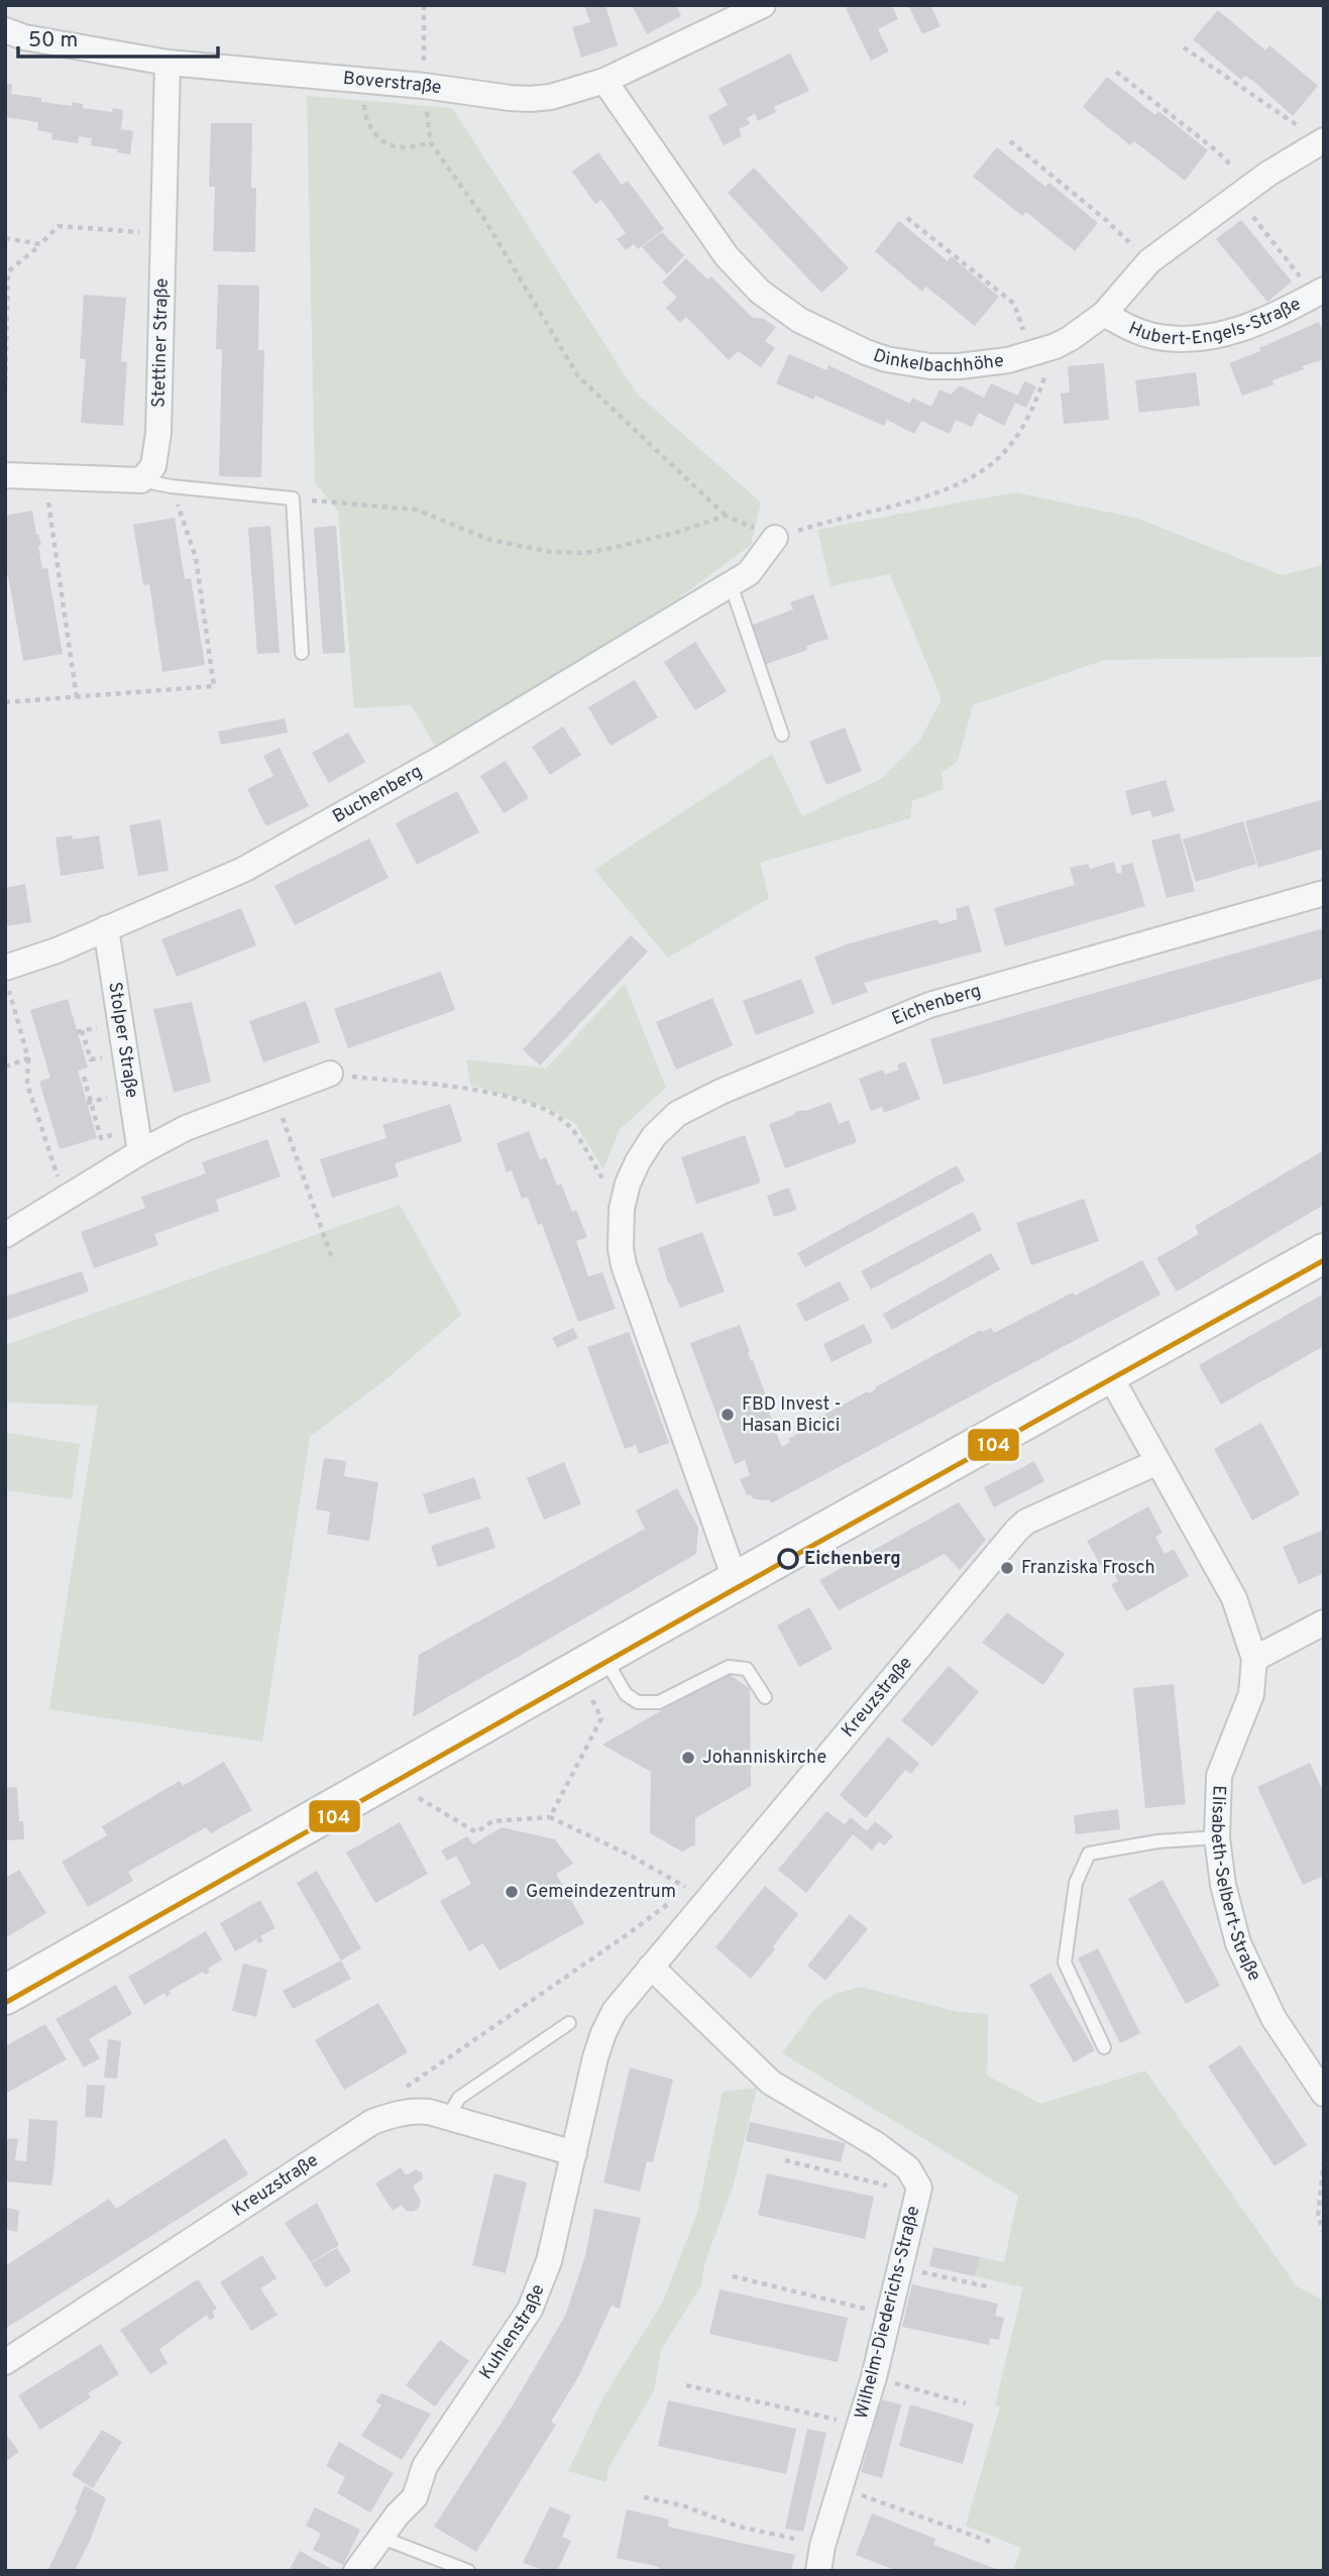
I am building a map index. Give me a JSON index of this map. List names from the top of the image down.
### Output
{
  "streets": {
    "street": [
      "Boverstraße",
      "Hubert-Engels-Straße",
      "Stettiner Straße",
      "Dinkelbachhöhe",
      "Buchenberg",
      "Eichenberg",
      "Stolper Straße",
      "Kreuzstraße",
      "Elisabeth-Selbert-Straße",
      "Wilhelm-Diederichs-Straße",
      "Kuhlenstraße"
    ]
  },
  "crossings": [
    ["Boverstraße", "Stettiner Straße"],
    ["Boverstraße", "Dinkelbachhöhe"],
    ["Hubert-Engels-Straße", "Dinkelbachhöhe"],
    ["Buchenberg", "Stolper Straße"],
    ["Kreuzstraße", "Elisabeth-Selbert-Straße"],
    ["Kreuzstraße", "Kuhlenstraße"]
  ],
  "places": [
    "FBD Invest - Hasan Bicici",
    "Eichenberg",
    "Franziska Frosch",
    "Johanniskirche",
    "Gemeindezentrum"
  ],
  "lines": ["transit line 104"],
  "scale_bar": "50 m"
}
